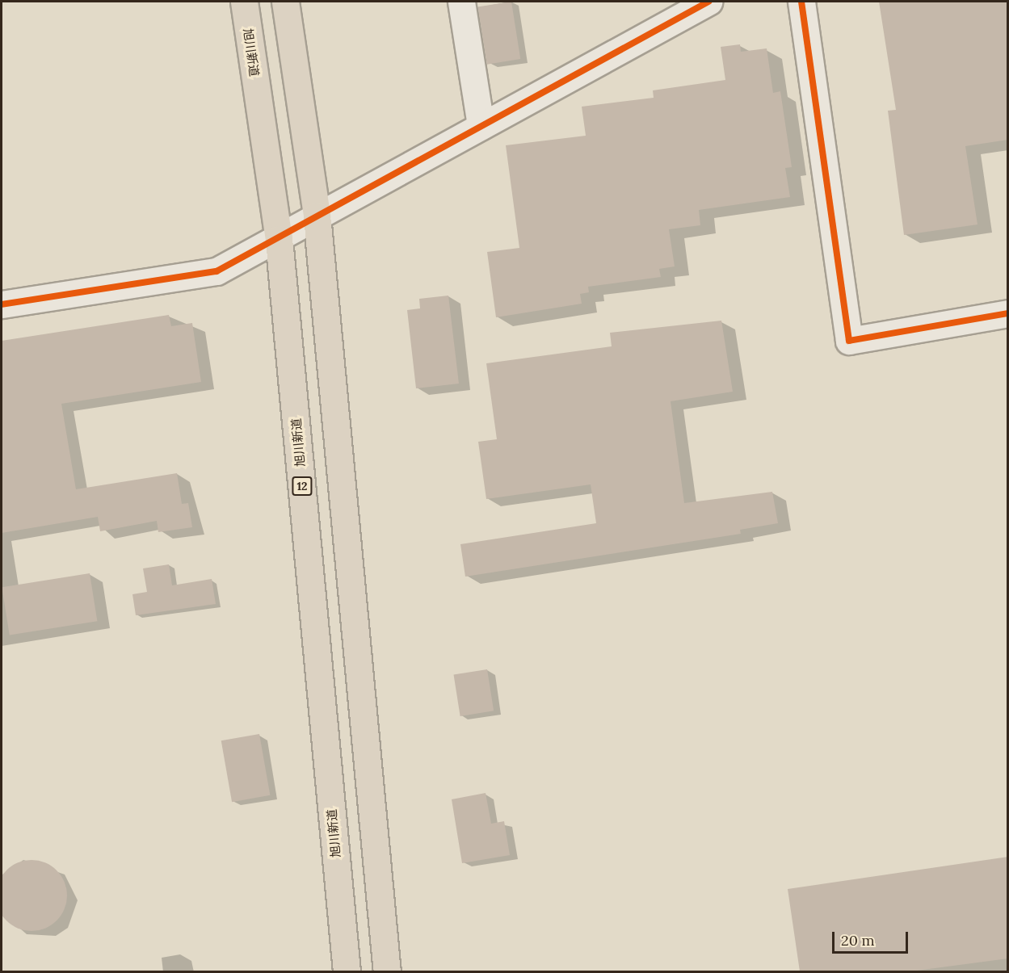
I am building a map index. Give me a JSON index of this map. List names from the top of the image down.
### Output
{
  "streets": {
    "highway": ["旭川新道", "12"]
  },
  "scale_bar": "20 m"
}
